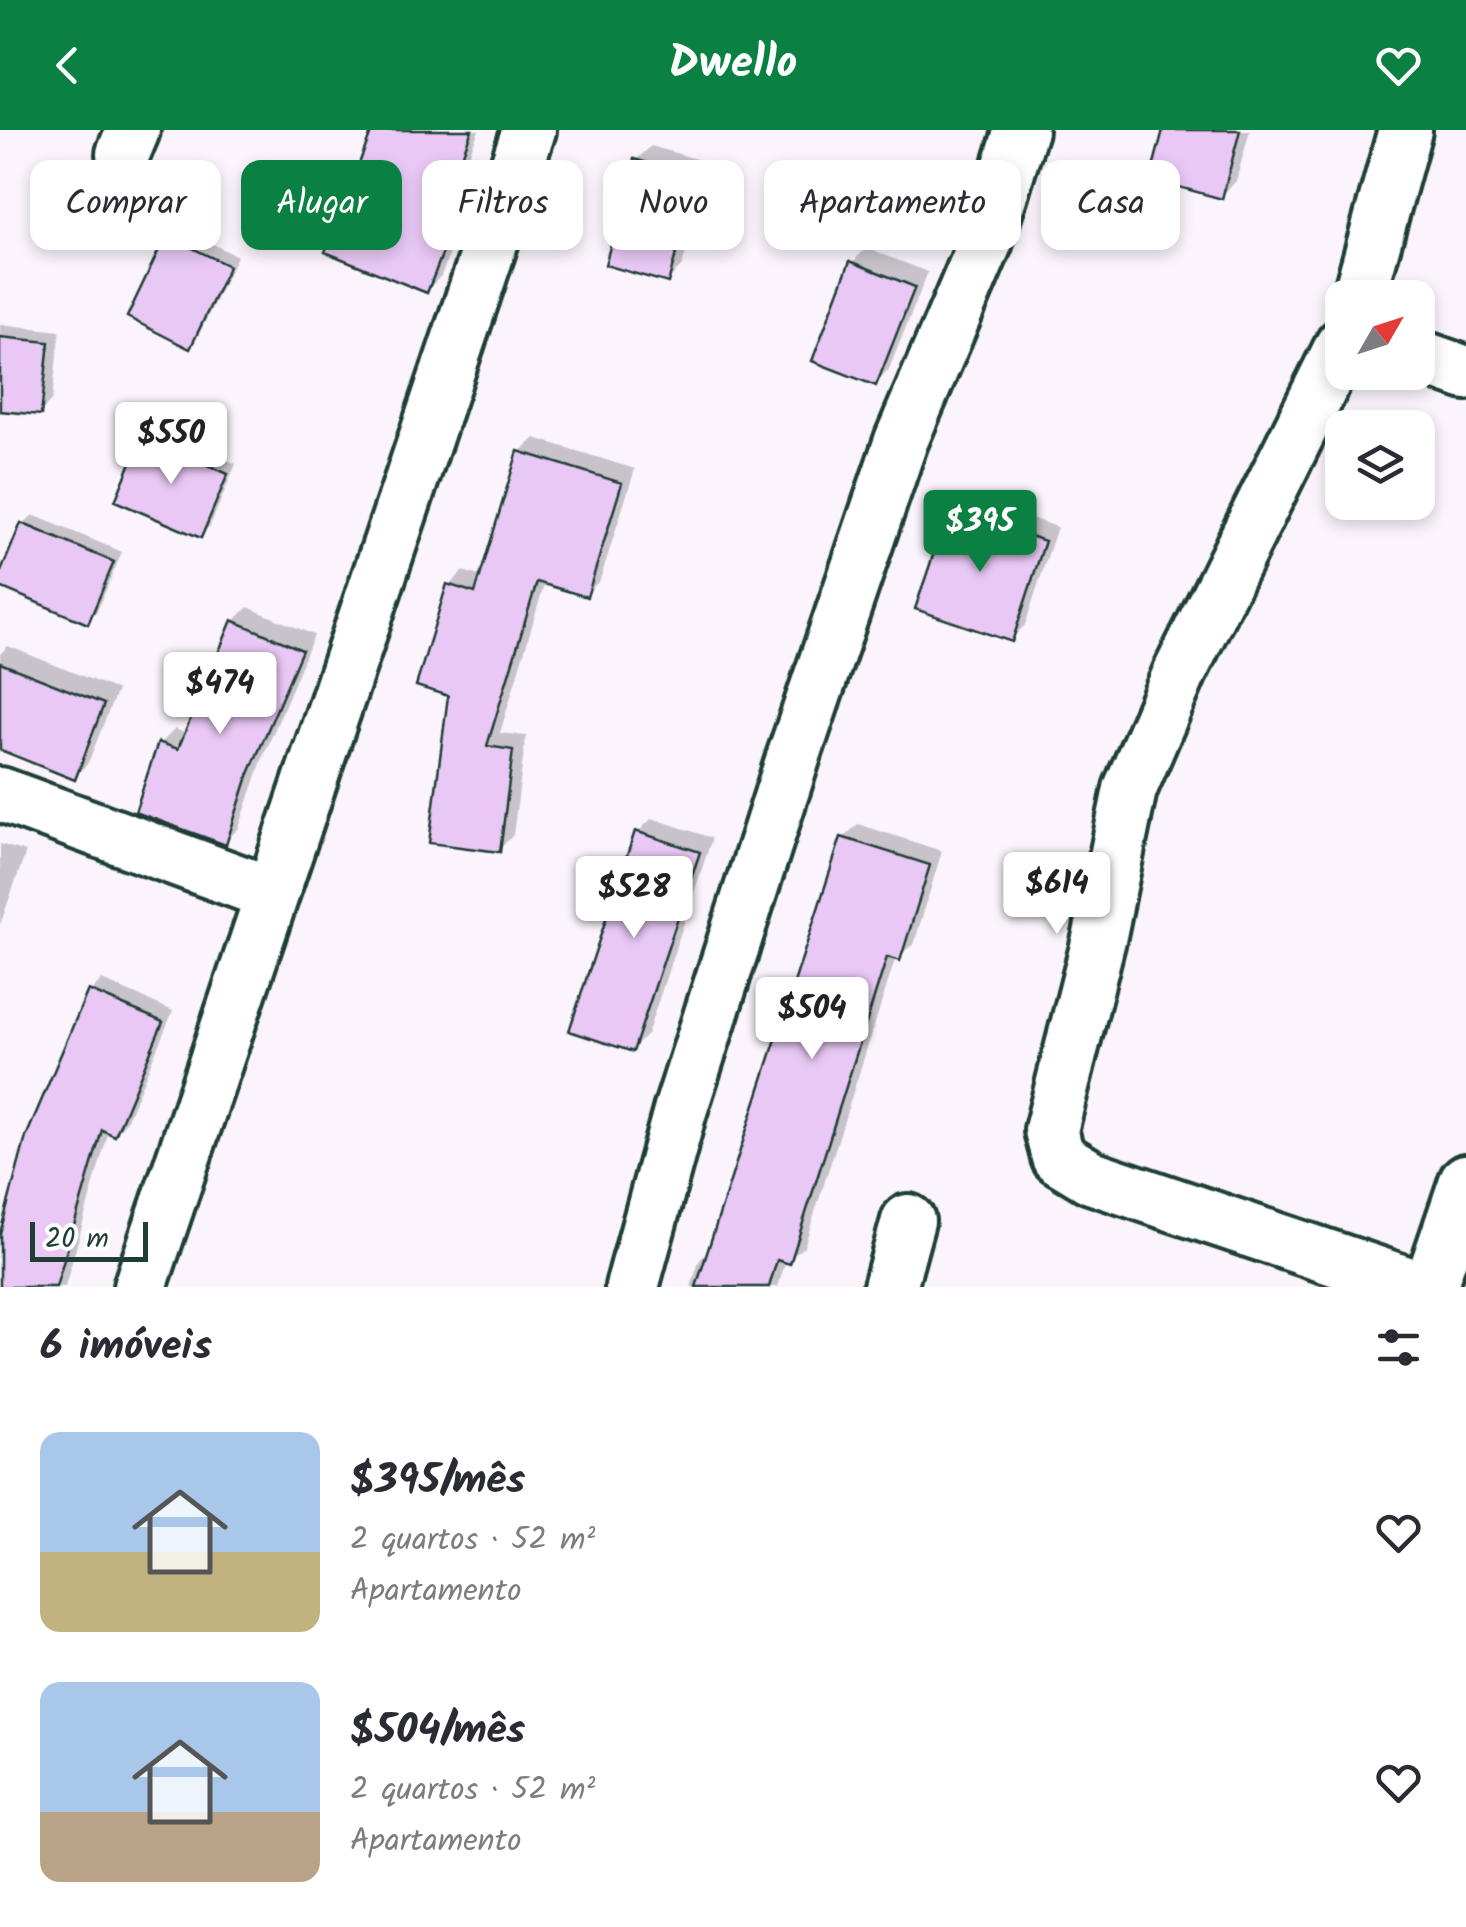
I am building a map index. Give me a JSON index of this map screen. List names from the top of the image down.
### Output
{
  "scale_bar": "20 m",
  "north": "top right",
  "page": {
    "header": "Dwello",
    "chip": [
      "Comprar",
      "Alugar",
      "Filtros",
      "Novo",
      "Apartamento",
      "Casa"
    ],
    "price": [
      "$550",
      "$395",
      "$474",
      "$614",
      "$528",
      "$504"
    ],
    "scale": "20 m",
    "heading": "6 imóveis",
    "list": [
      {
        "name": "$395/mês",
        "note": "2 quartos · 52 m² · Apartamento"
      },
      {
        "name": "$504/mês",
        "note": "2 quartos · 52 m² · Apartamento"
      }
    ]
  }
}
